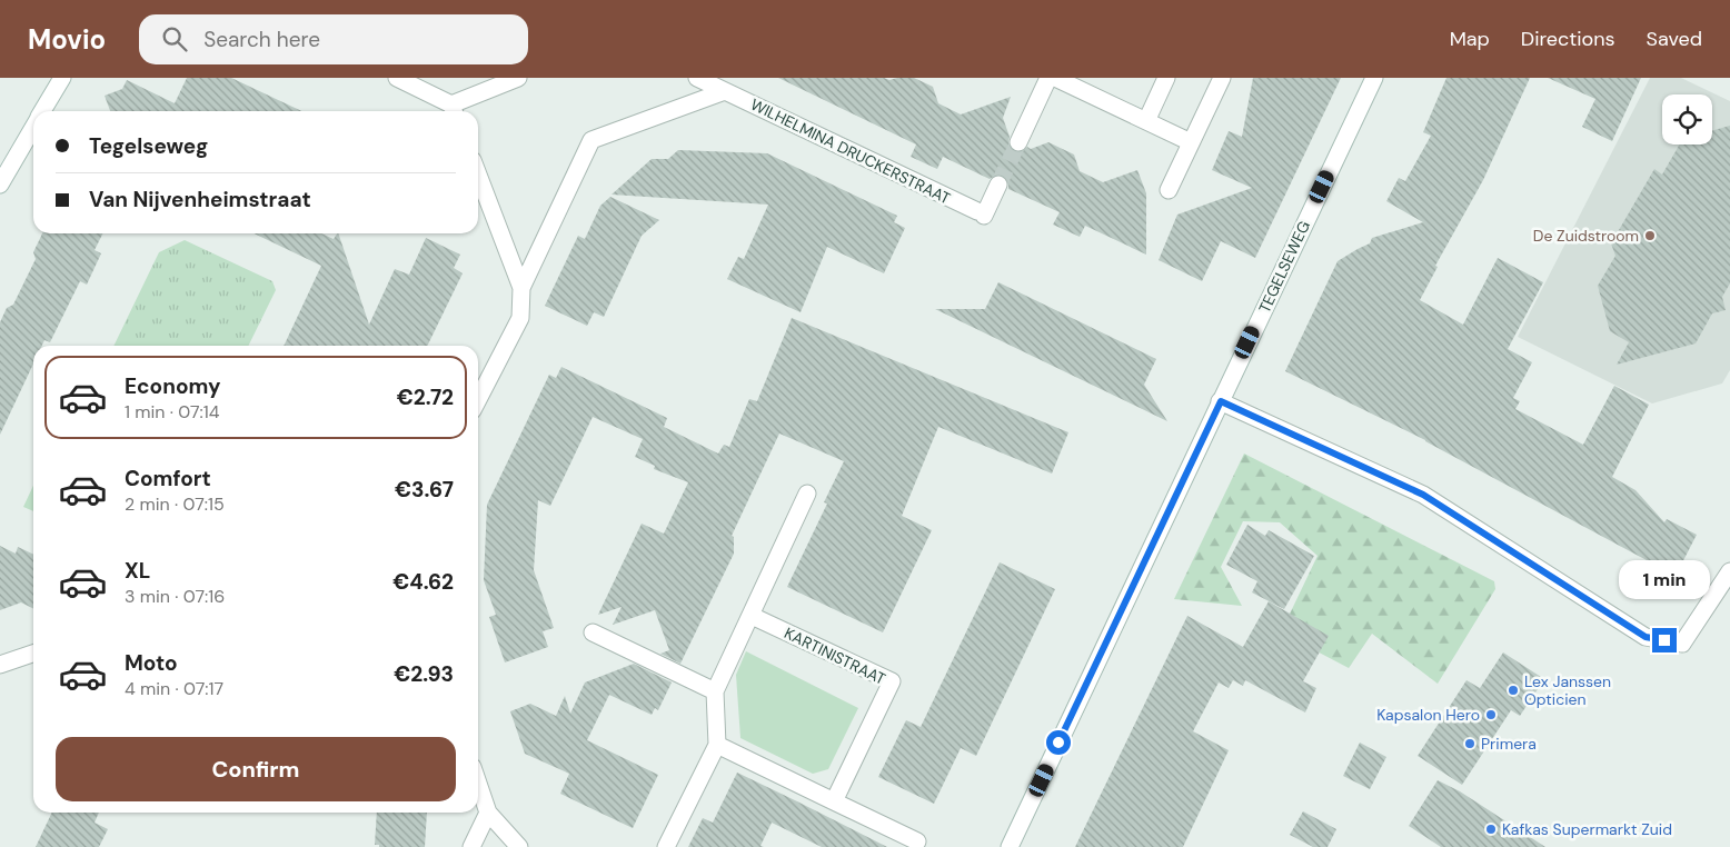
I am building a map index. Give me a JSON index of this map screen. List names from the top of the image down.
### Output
{
  "streets": {
    "street": ["WILHELMINA DRUCKERSTRAAT", "TEGELSEWEG", "KARTINISTRAAT"]
  },
  "places": [
    "De Zuidstroom",
    "Lex Janssen Opticien",
    "Kapsalon Hero",
    "Primera",
    "Kafkas Supermarkt Zuid"
  ],
  "page": {
    "header": "Movio",
    "search": "Search here",
    "nav": ["Map", "Directions", "Saved"],
    "banner": ["Tegelseweg", "Van Nijvenheimstraat"],
    "list": [
      {
        "name": "Economy",
        "note": "1 min · 07:14",
        "value": "€2.72"
      },
      {
        "name": "Comfort",
        "note": "2 min · 07:15",
        "value": "€3.67"
      },
      {
        "name": "XL",
        "note": "3 min · 07:16",
        "value": "€4.62"
      },
      {
        "name": "Moto",
        "note": "4 min · 07:17",
        "value": "€2.93"
      }
    ],
    "bubble": "1 min",
    "buttons": "Confirm"
  }
}
